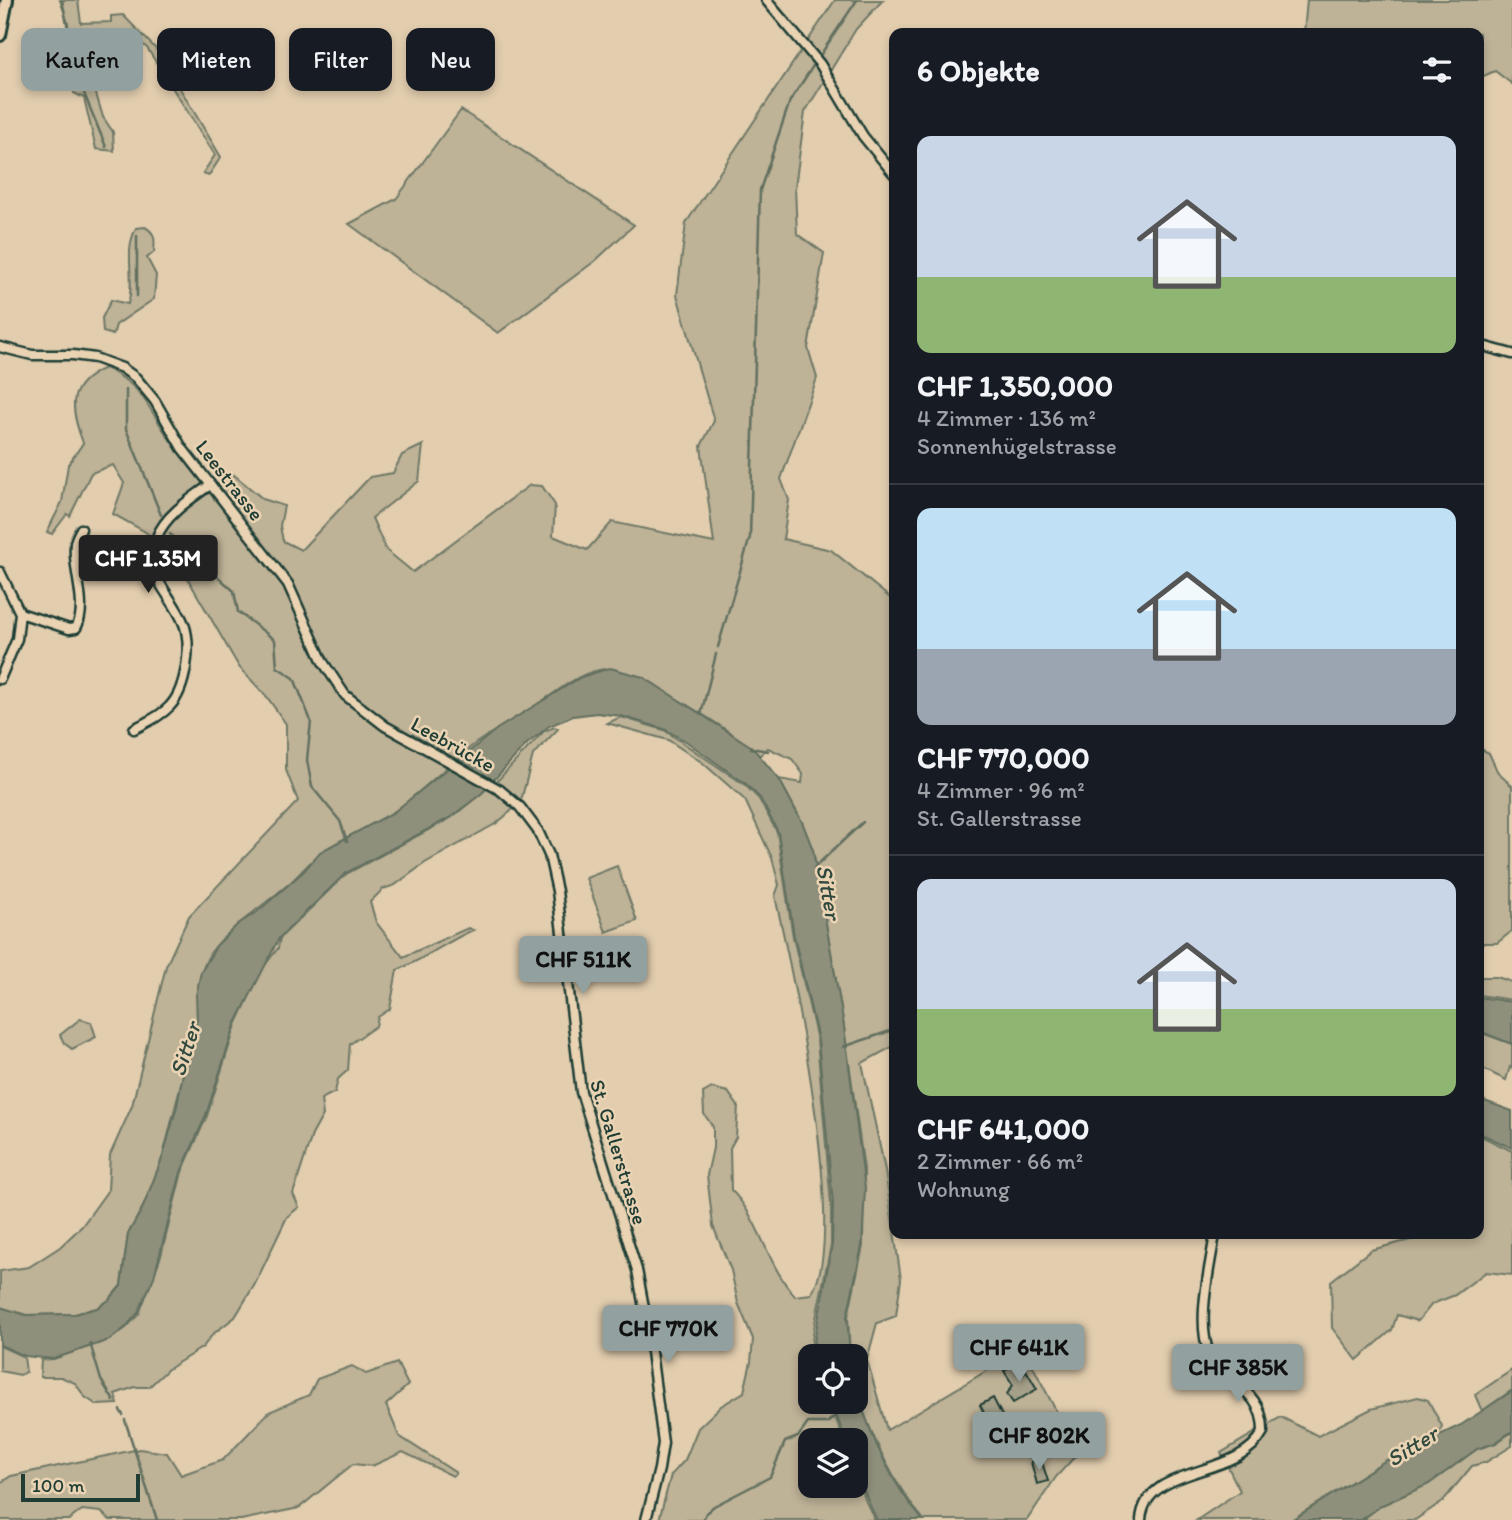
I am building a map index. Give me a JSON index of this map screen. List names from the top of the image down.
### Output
{
  "streets": {
    "street": ["Leestrasse", "Leebrücke", "St. Gallerstrasse"]
  },
  "crossings": [
    ["Leestrasse", "Leebrücke"],
    ["Leebrücke", "St. Gallerstrasse"]
  ],
  "water": ["Sitter"],
  "scale_bar": "100 m",
  "page": {
    "chip": [
      "Kaufen",
      "Mieten",
      "Filter",
      "Neu"
    ],
    "heading": "6 Objekte",
    "list": [
      {
        "name": "CHF 1,350,000",
        "note": "4 Zimmer · 136 m² · Sonnenhügelstrasse"
      },
      {
        "name": "CHF 770,000",
        "note": "4 Zimmer · 96 m² · St. Gallerstrasse"
      },
      {
        "name": "CHF 641,000",
        "note": "2 Zimmer · 66 m² · Wohnung"
      }
    ],
    "price": [
      "CHF 1.35M",
      "CHF 511K",
      "CHF 770K",
      "CHF 641K",
      "CHF 385K",
      "CHF 802K"
    ],
    "scale": "100 m"
  }
}
